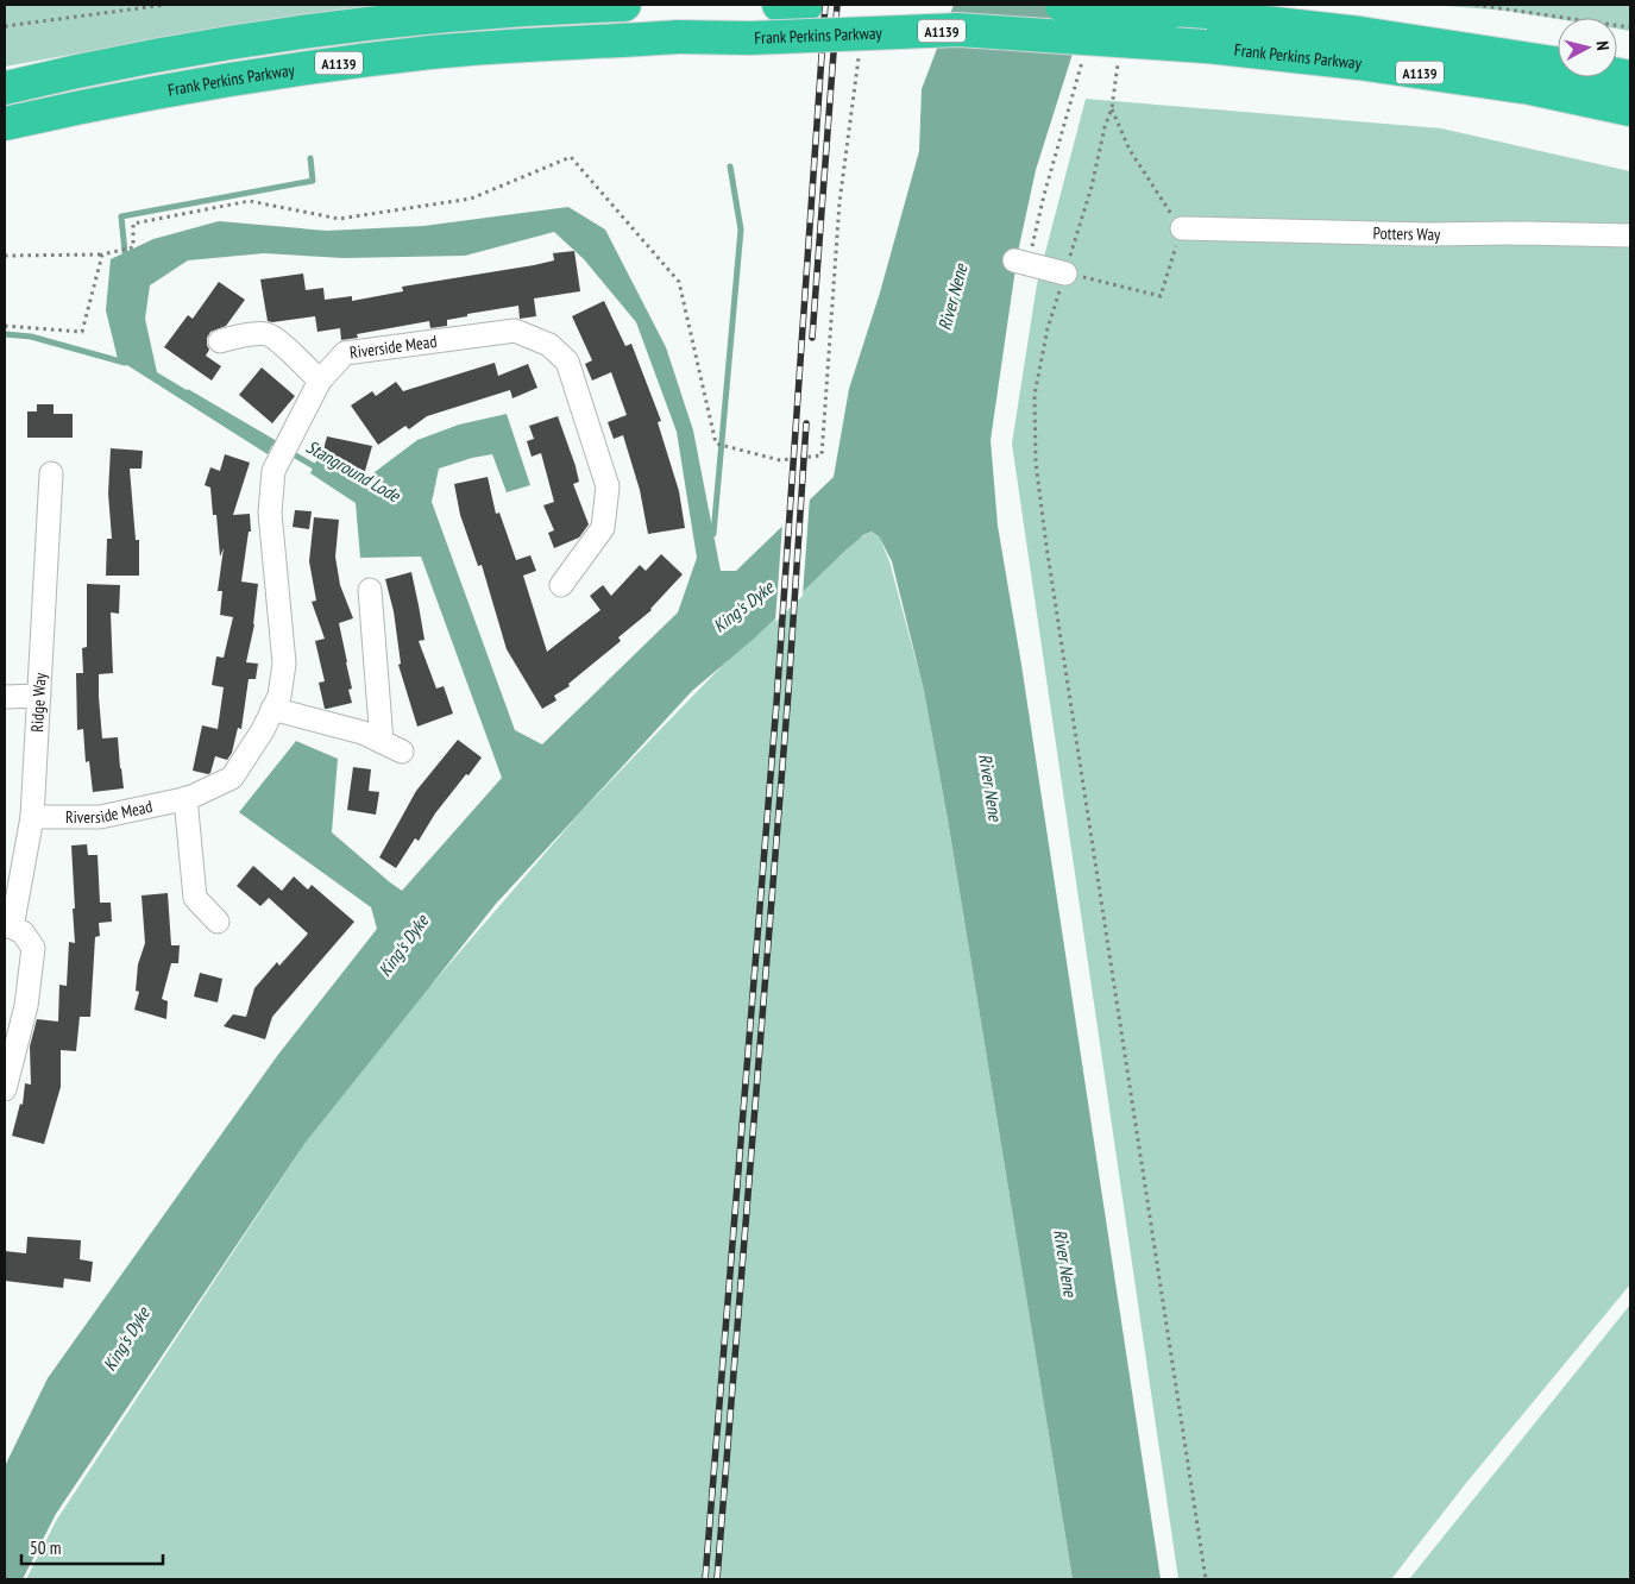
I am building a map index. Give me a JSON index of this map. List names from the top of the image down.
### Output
{
  "streets": {
    "highway": ["A1139", "Frank Perkins Parkway"],
    "street": ["Potters Way", "Riverside Mead", "Ridge Way"]
  },
  "crossings": [
    ["Riverside Mead", "Ridge Way"]
  ],
  "water": ["River Nene", "Stanground Lode", "King's Dyke"],
  "scale_bar": "50 m",
  "north": "right"
}
